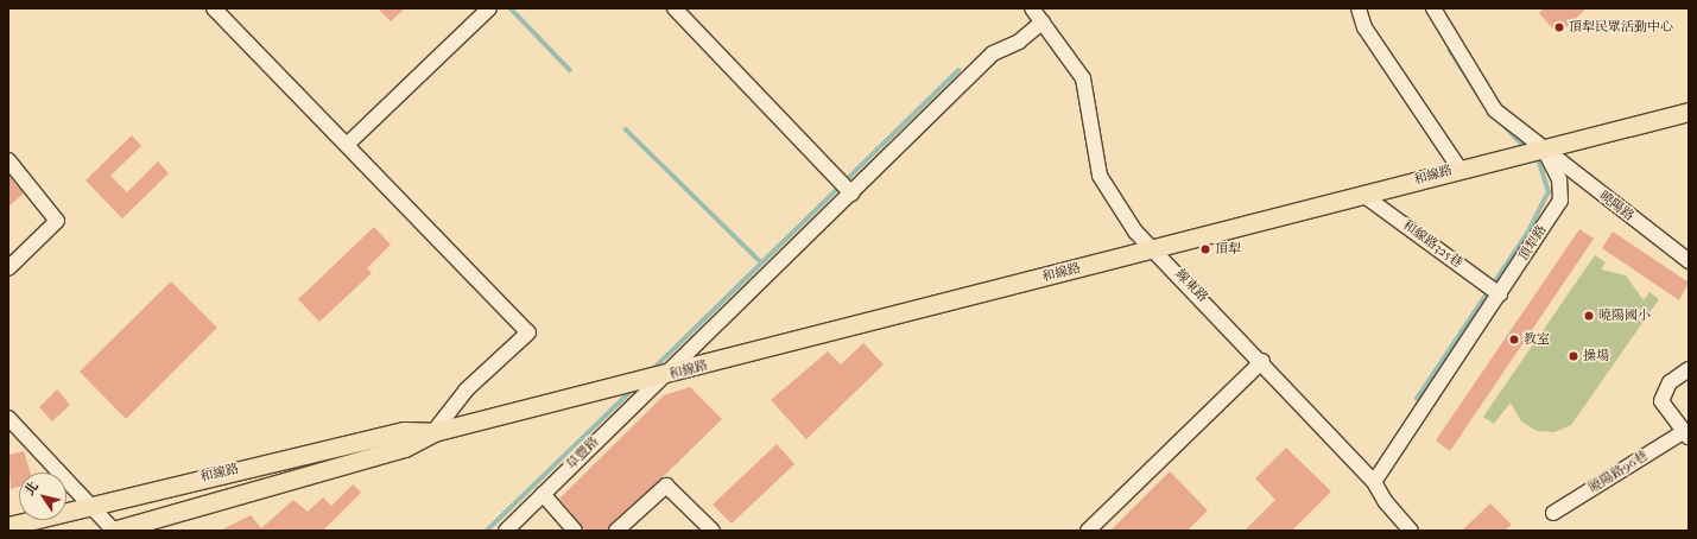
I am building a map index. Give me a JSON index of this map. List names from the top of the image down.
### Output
{
  "streets": {
    "main road": ["和線路"],
    "street": [
      "曉陽路",
      "頂犁路",
      "和線路325巷",
      "線東路",
      "草豐路",
      "曉陽路96巷"
    ]
  },
  "crossings": [
    ["和線路", "曉陽路"],
    ["和線路", "頂犁路"],
    ["和線路", "和線路325巷"],
    ["和線路", "線東路"],
    ["和線路", "草豐路"],
    ["曉陽路", "頂犁路"],
    ["頂犁路", "和線路325巷"],
    ["頂犁路", "線東路"],
    ["線東路", "草豐路"]
  ],
  "places": [
    "頂犁民眾活動中心",
    "頂犁",
    "曉陽國小",
    "教室",
    "操場"
  ],
  "north": "top left"
}
